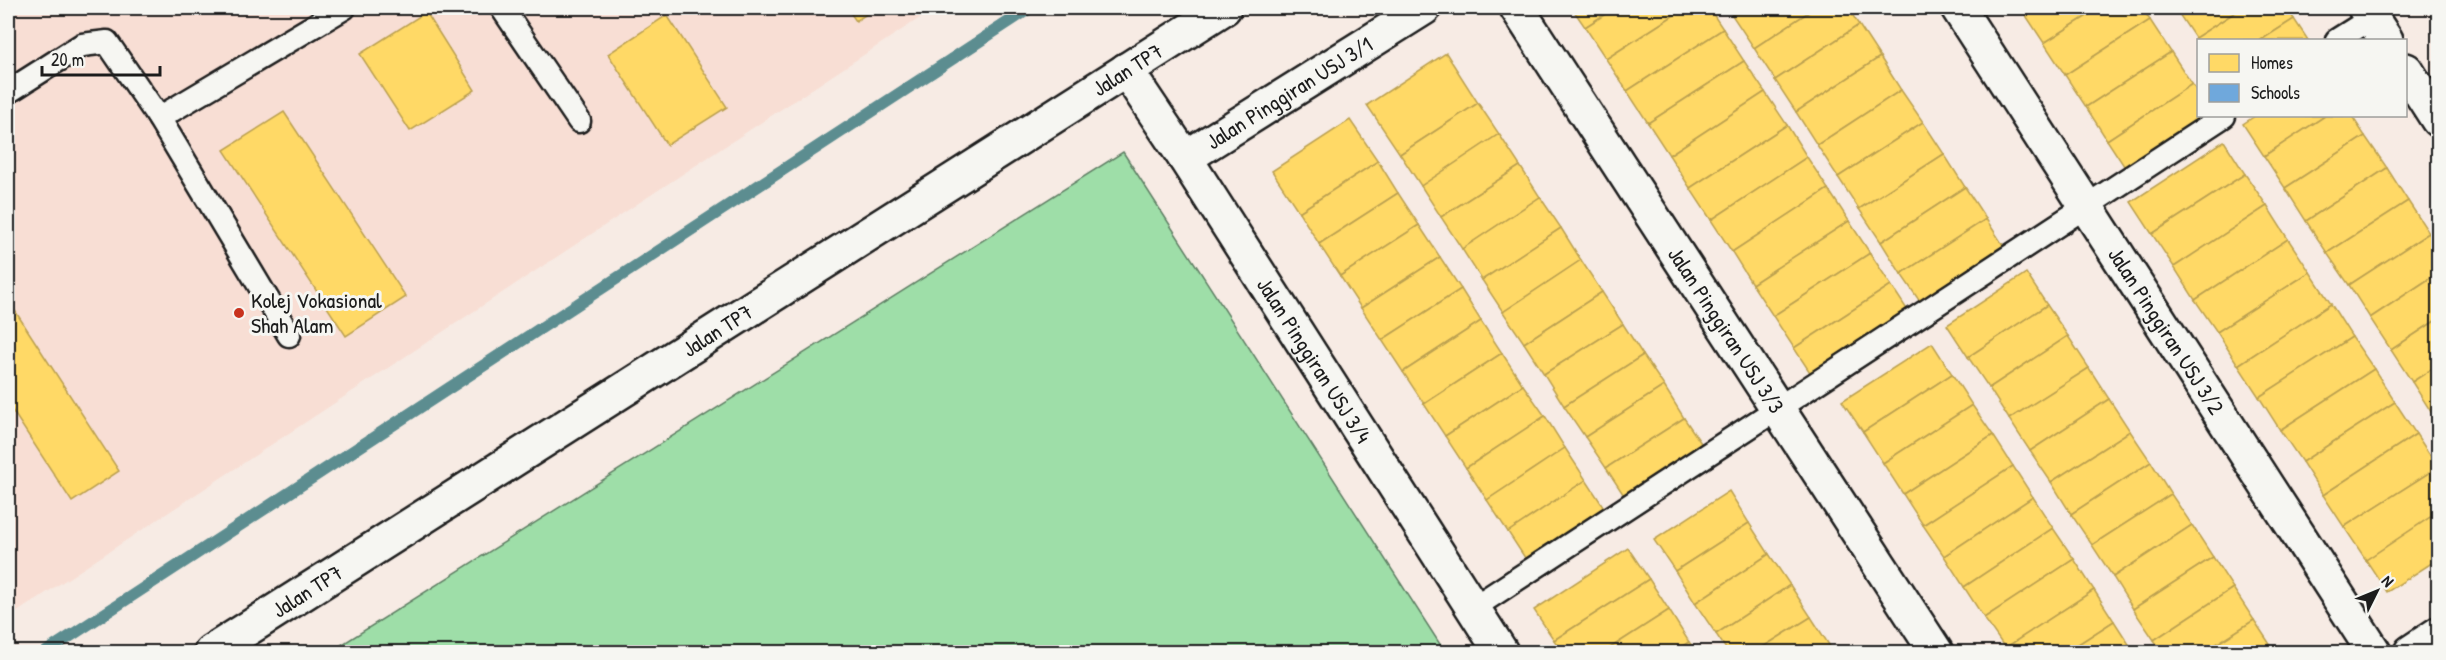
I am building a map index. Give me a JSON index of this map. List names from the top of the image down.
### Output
{
  "streets": {
    "street": [
      "Jalan TP7",
      "Jalan Pinggiran USJ 3/1",
      "Jalan Pinggiran USJ 3/3",
      "Jalan Pinggiran USJ 3/2",
      "Jalan Pinggiran USJ 3/4"
    ]
  },
  "crossings": [
    ["Jalan TP7", "Jalan Pinggiran USJ 3/4"],
    ["Jalan Pinggiran USJ 3/1", "Jalan Pinggiran USJ 3/4"]
  ],
  "places": ["Kolej Vokasional Shah Alam"],
  "legend": ["Homes", "Schools"],
  "scale_bar": "20 m",
  "north": "top right"
}
